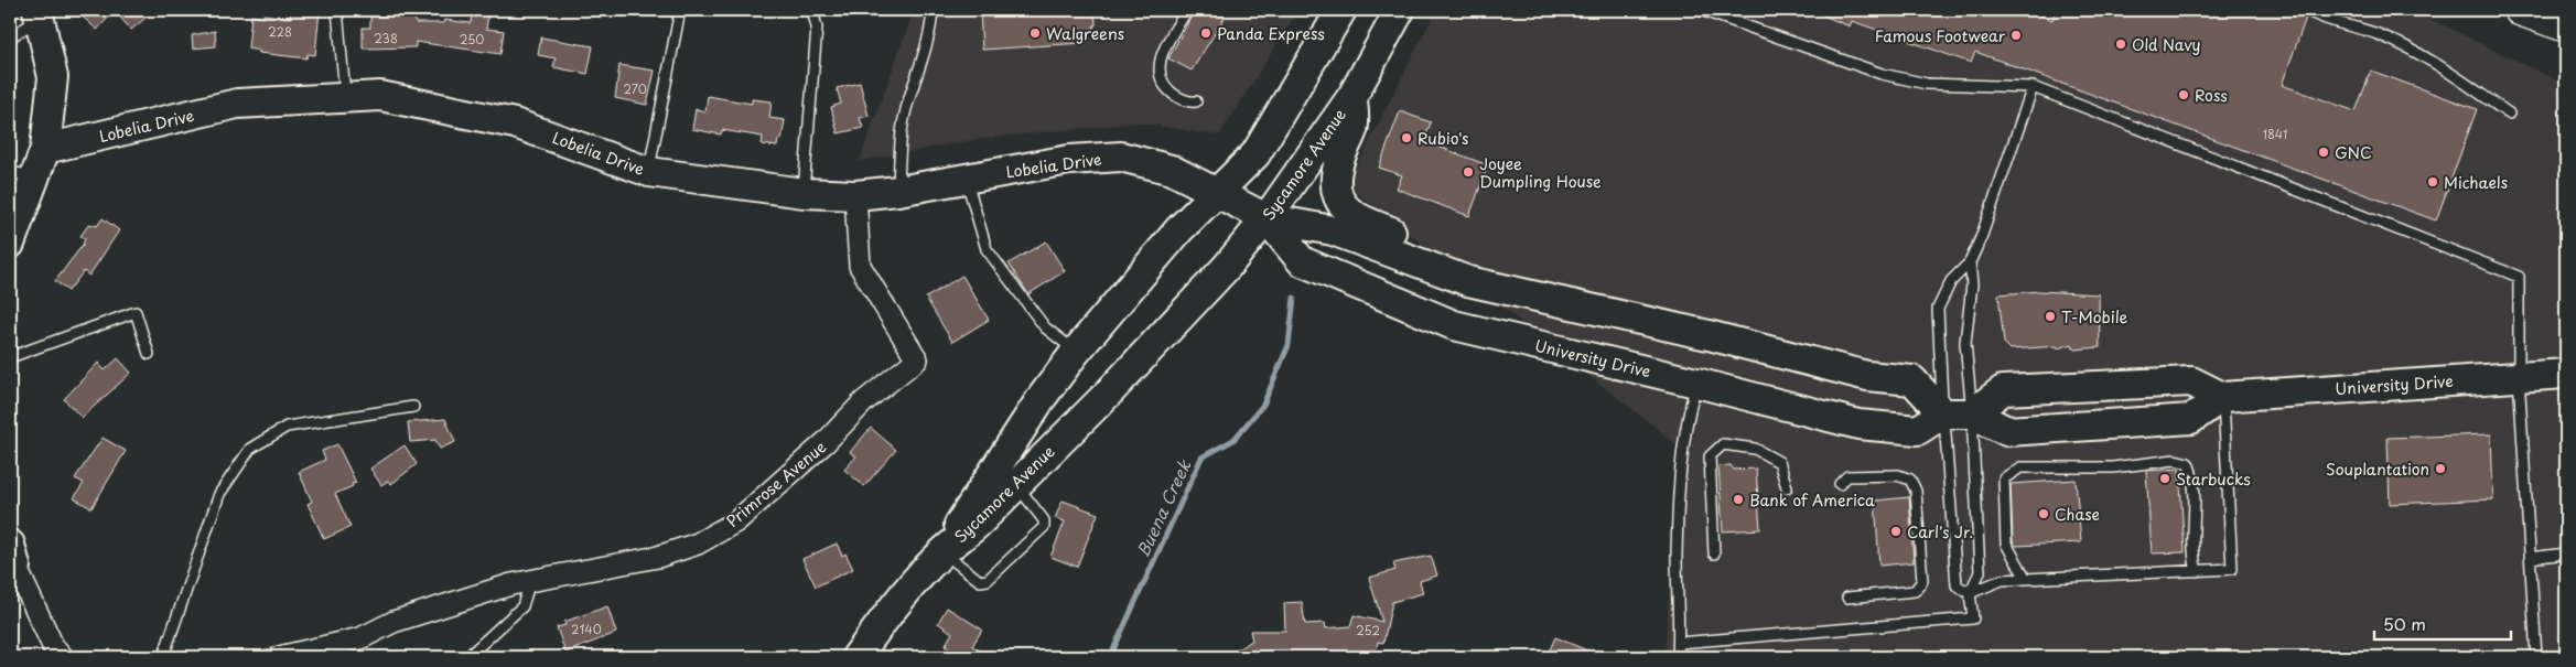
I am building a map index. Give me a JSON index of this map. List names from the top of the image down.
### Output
{
  "streets": {
    "street": [
      "Lobelia Drive",
      "Sycamore Avenue",
      "University Drive",
      "Primrose Avenue"
    ]
  },
  "crossings": [
    ["Lobelia Drive", "Sycamore Avenue"],
    ["Lobelia Drive", "University Drive"],
    ["Lobelia Drive", "Primrose Avenue"],
    ["Sycamore Avenue", "University Drive"]
  ],
  "water": ["Buena Creek"],
  "places": [
    "Walgreens",
    "Panda Express",
    "Famous Footwear",
    "Old Navy",
    "Ross",
    "Rubio's",
    "GNC",
    "Joyee Dumpling House",
    "Michaels",
    "T-Mobile",
    "Souplantation",
    "Starbucks",
    "Bank of America",
    "Chase",
    "Carl's Jr."
  ],
  "house_numbers": [
    "228",
    "238",
    "250",
    "270",
    "1841",
    "2140",
    "252"
  ],
  "scale_bar": "50 m"
}
